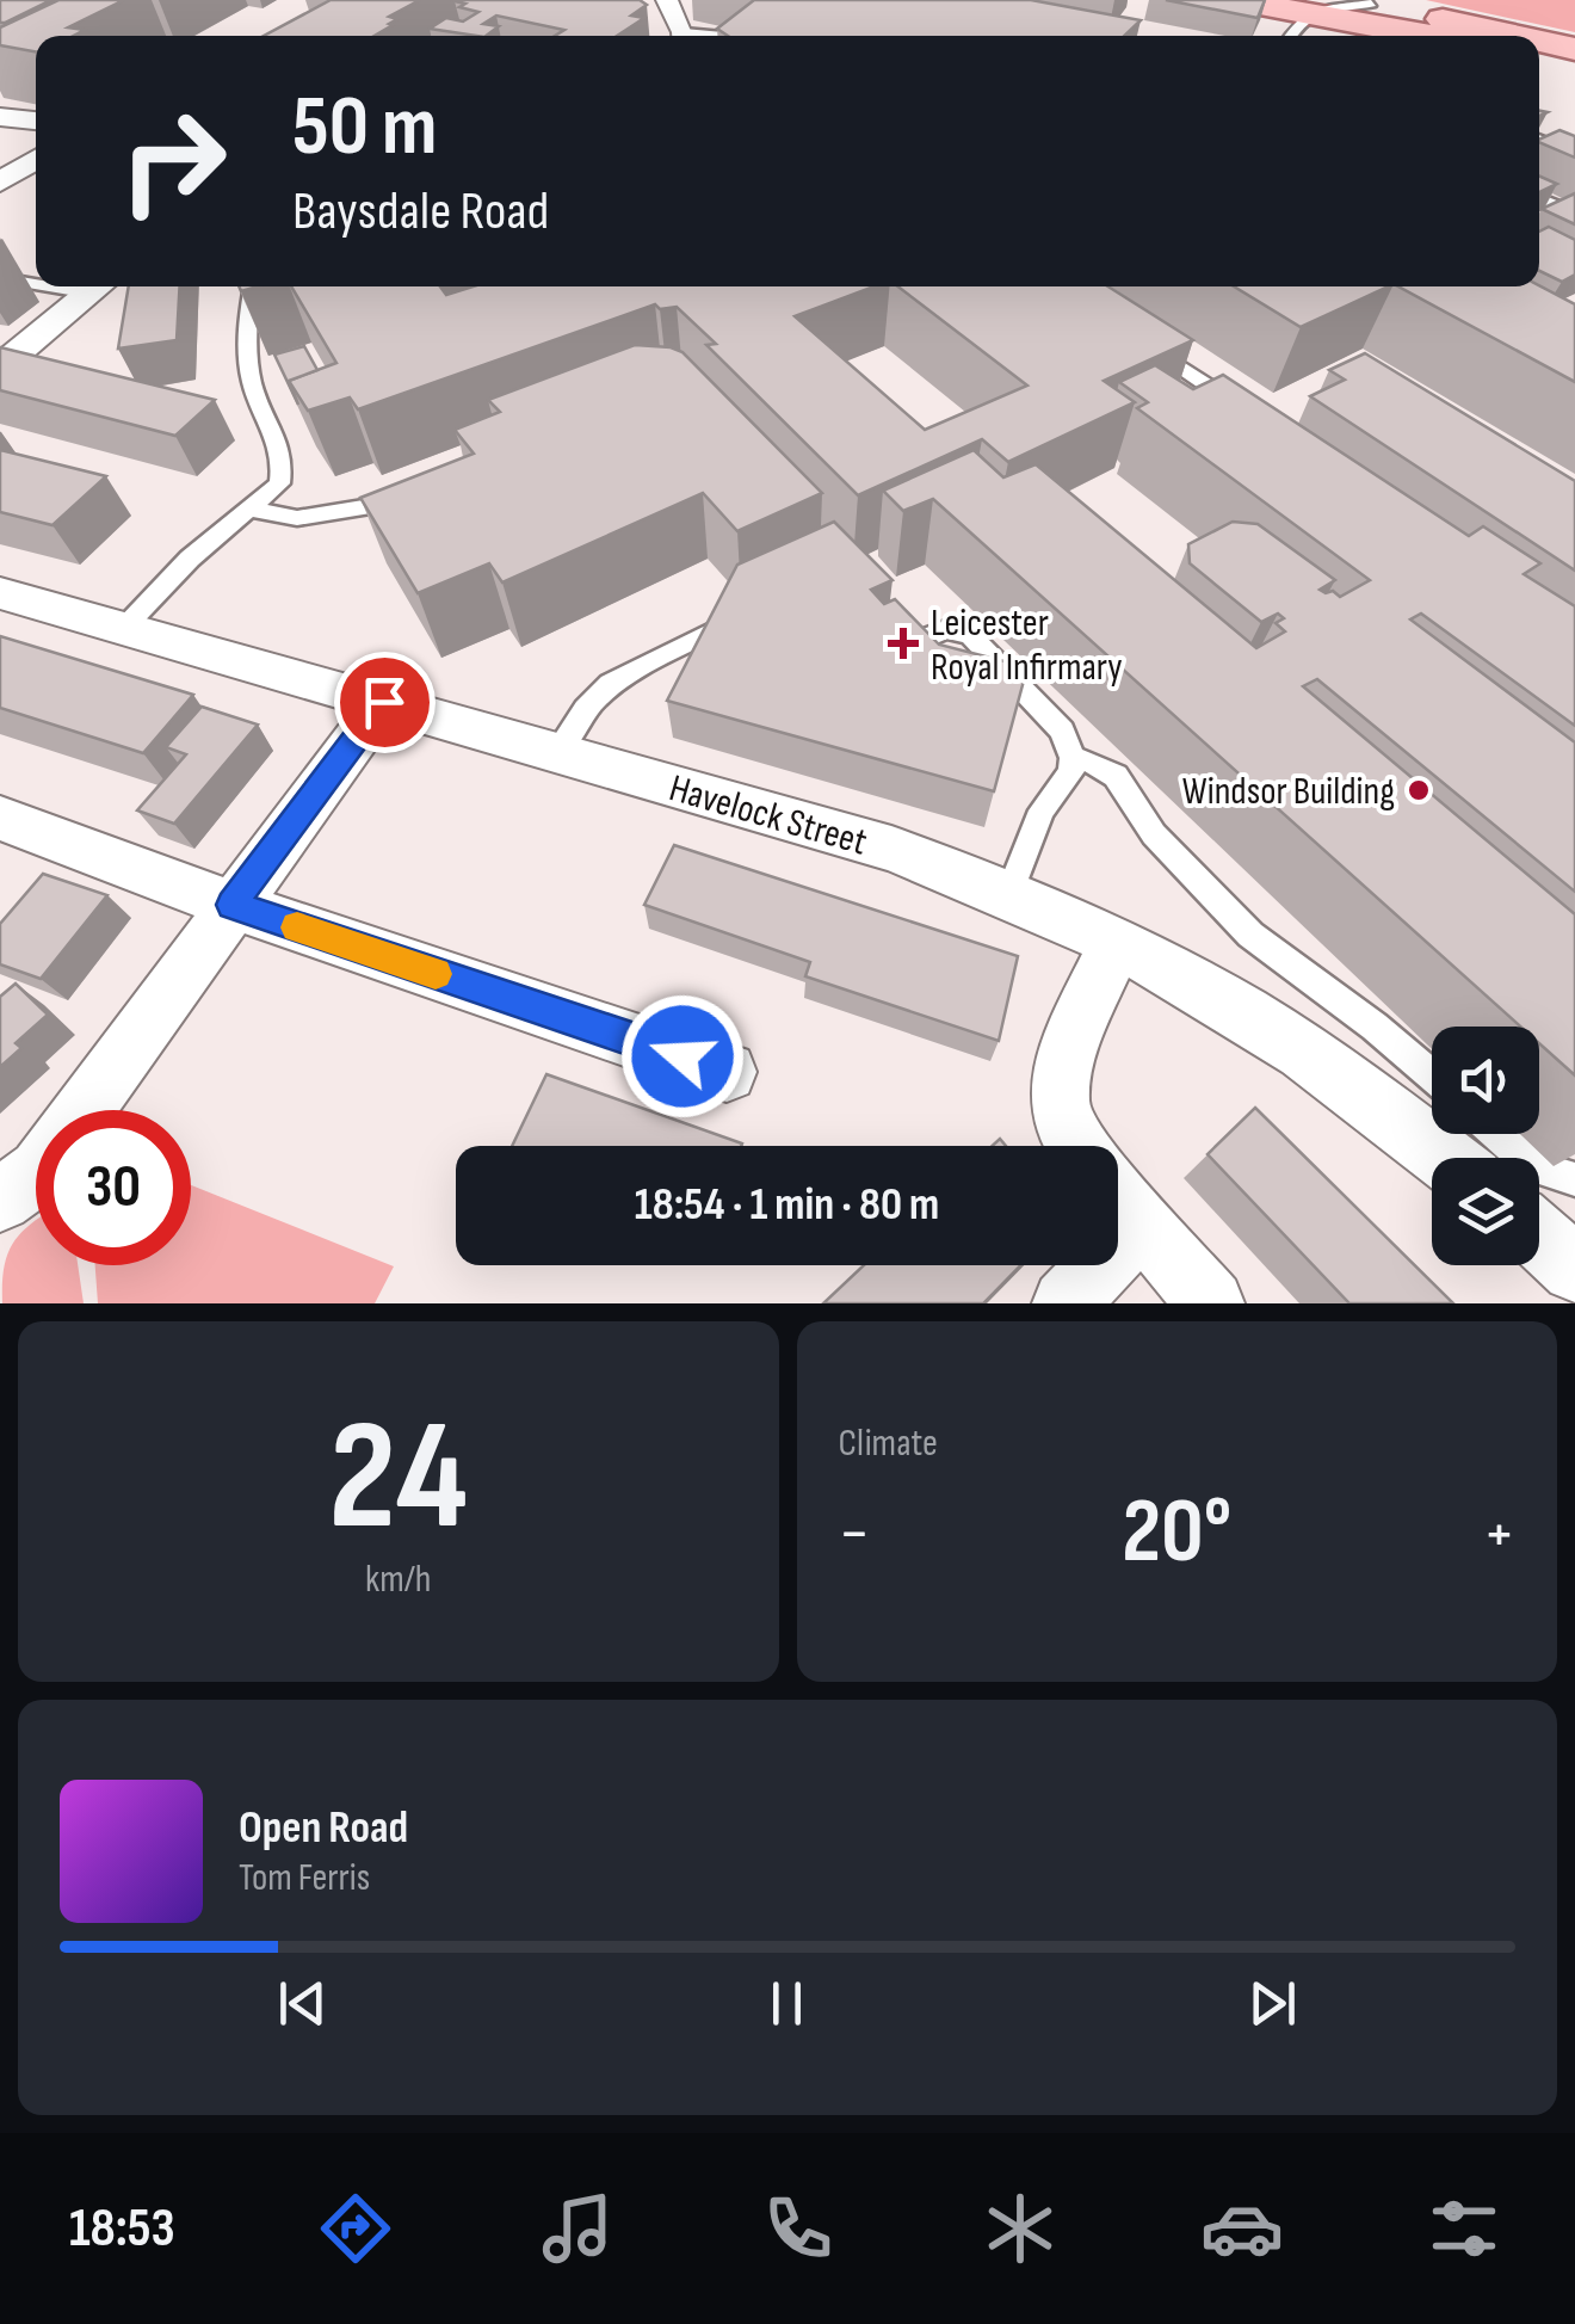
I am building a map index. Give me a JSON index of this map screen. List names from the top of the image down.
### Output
{
  "streets": {
    "street": ["Havelock Street"]
  },
  "places": {
    "health": ["Leicester Royal Infirmary"],
    "other": ["Windsor Building"]
  },
  "page": {
    "turn": ["50 m", "Baysdale Road"],
    "limit": "30",
    "trip": "18:54 · 1 min · 80 m",
    "tile": [
      ["24", "km/h"],
      "Climate"
    ],
    "heat": ["−", "20°", "+"],
    "song": ["Open Road", "Tom Ferris"],
    "tabs": "18:53"
  }
}
